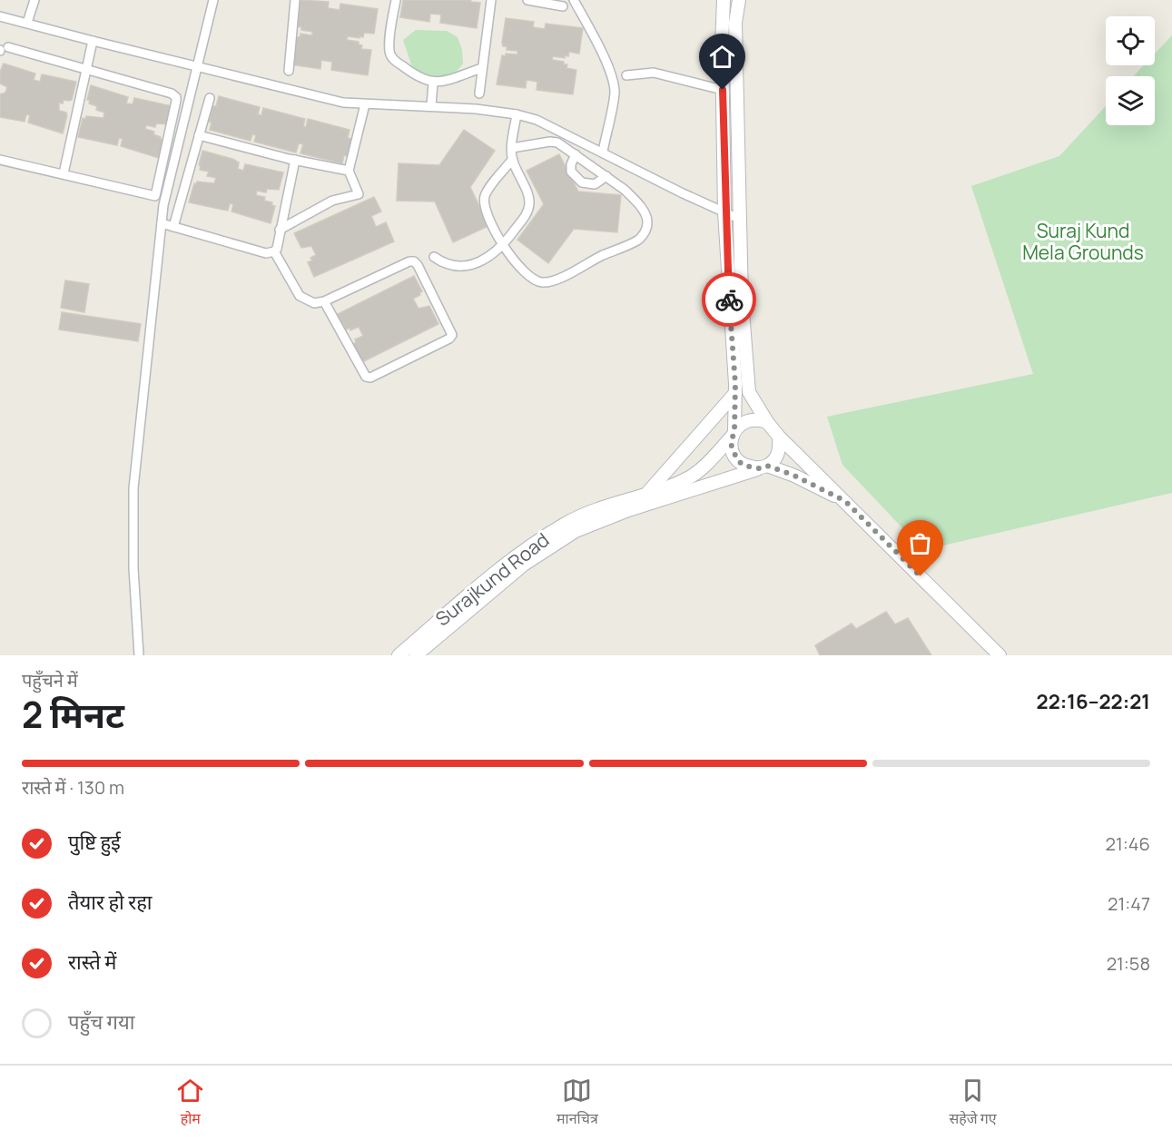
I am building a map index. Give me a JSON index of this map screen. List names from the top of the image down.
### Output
{
  "streets": {
    "main road": ["Surajkund Road"]
  },
  "parks": ["Suraj Kund Mela Grounds"],
  "page": {
    "heading": ["2 मिनट", "पहुँचने में", "22:16–22:21"],
    "bar": "रास्ते में · 130 m",
    "list": [
      ["पुष्टि हुई", "21:46"],
      ["तैयार हो रहा", "21:47"],
      ["रास्ते में", "21:58"],
      "पहुँच गया"
    ],
    "tabs": ["होम", "मानचित्र", "सहेजे गए"]
  }
}
